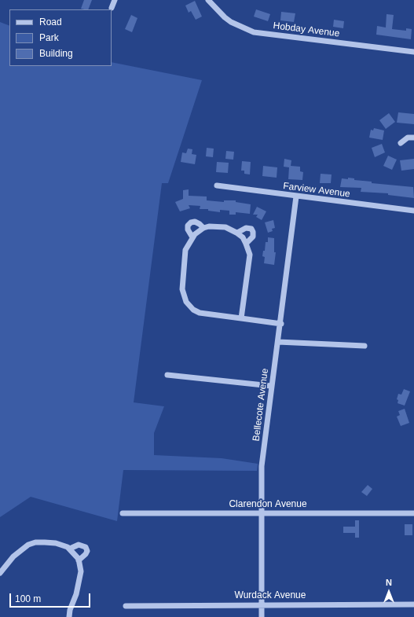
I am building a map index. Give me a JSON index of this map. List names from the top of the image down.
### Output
{
  "streets": {
    "street": [
      "Hobday Avenue",
      "Farview Avenue",
      "Bellecote Avenue",
      "Clarendon Avenue",
      "Wurdack Avenue"
    ]
  },
  "crossings": [
    ["Farview Avenue", "Bellecote Avenue"],
    ["Bellecote Avenue", "Clarendon Avenue"],
    ["Bellecote Avenue", "Wurdack Avenue"]
  ],
  "legend": ["Road", "Park", "Building"],
  "scale_bar": "100 m",
  "north": "top"
}
